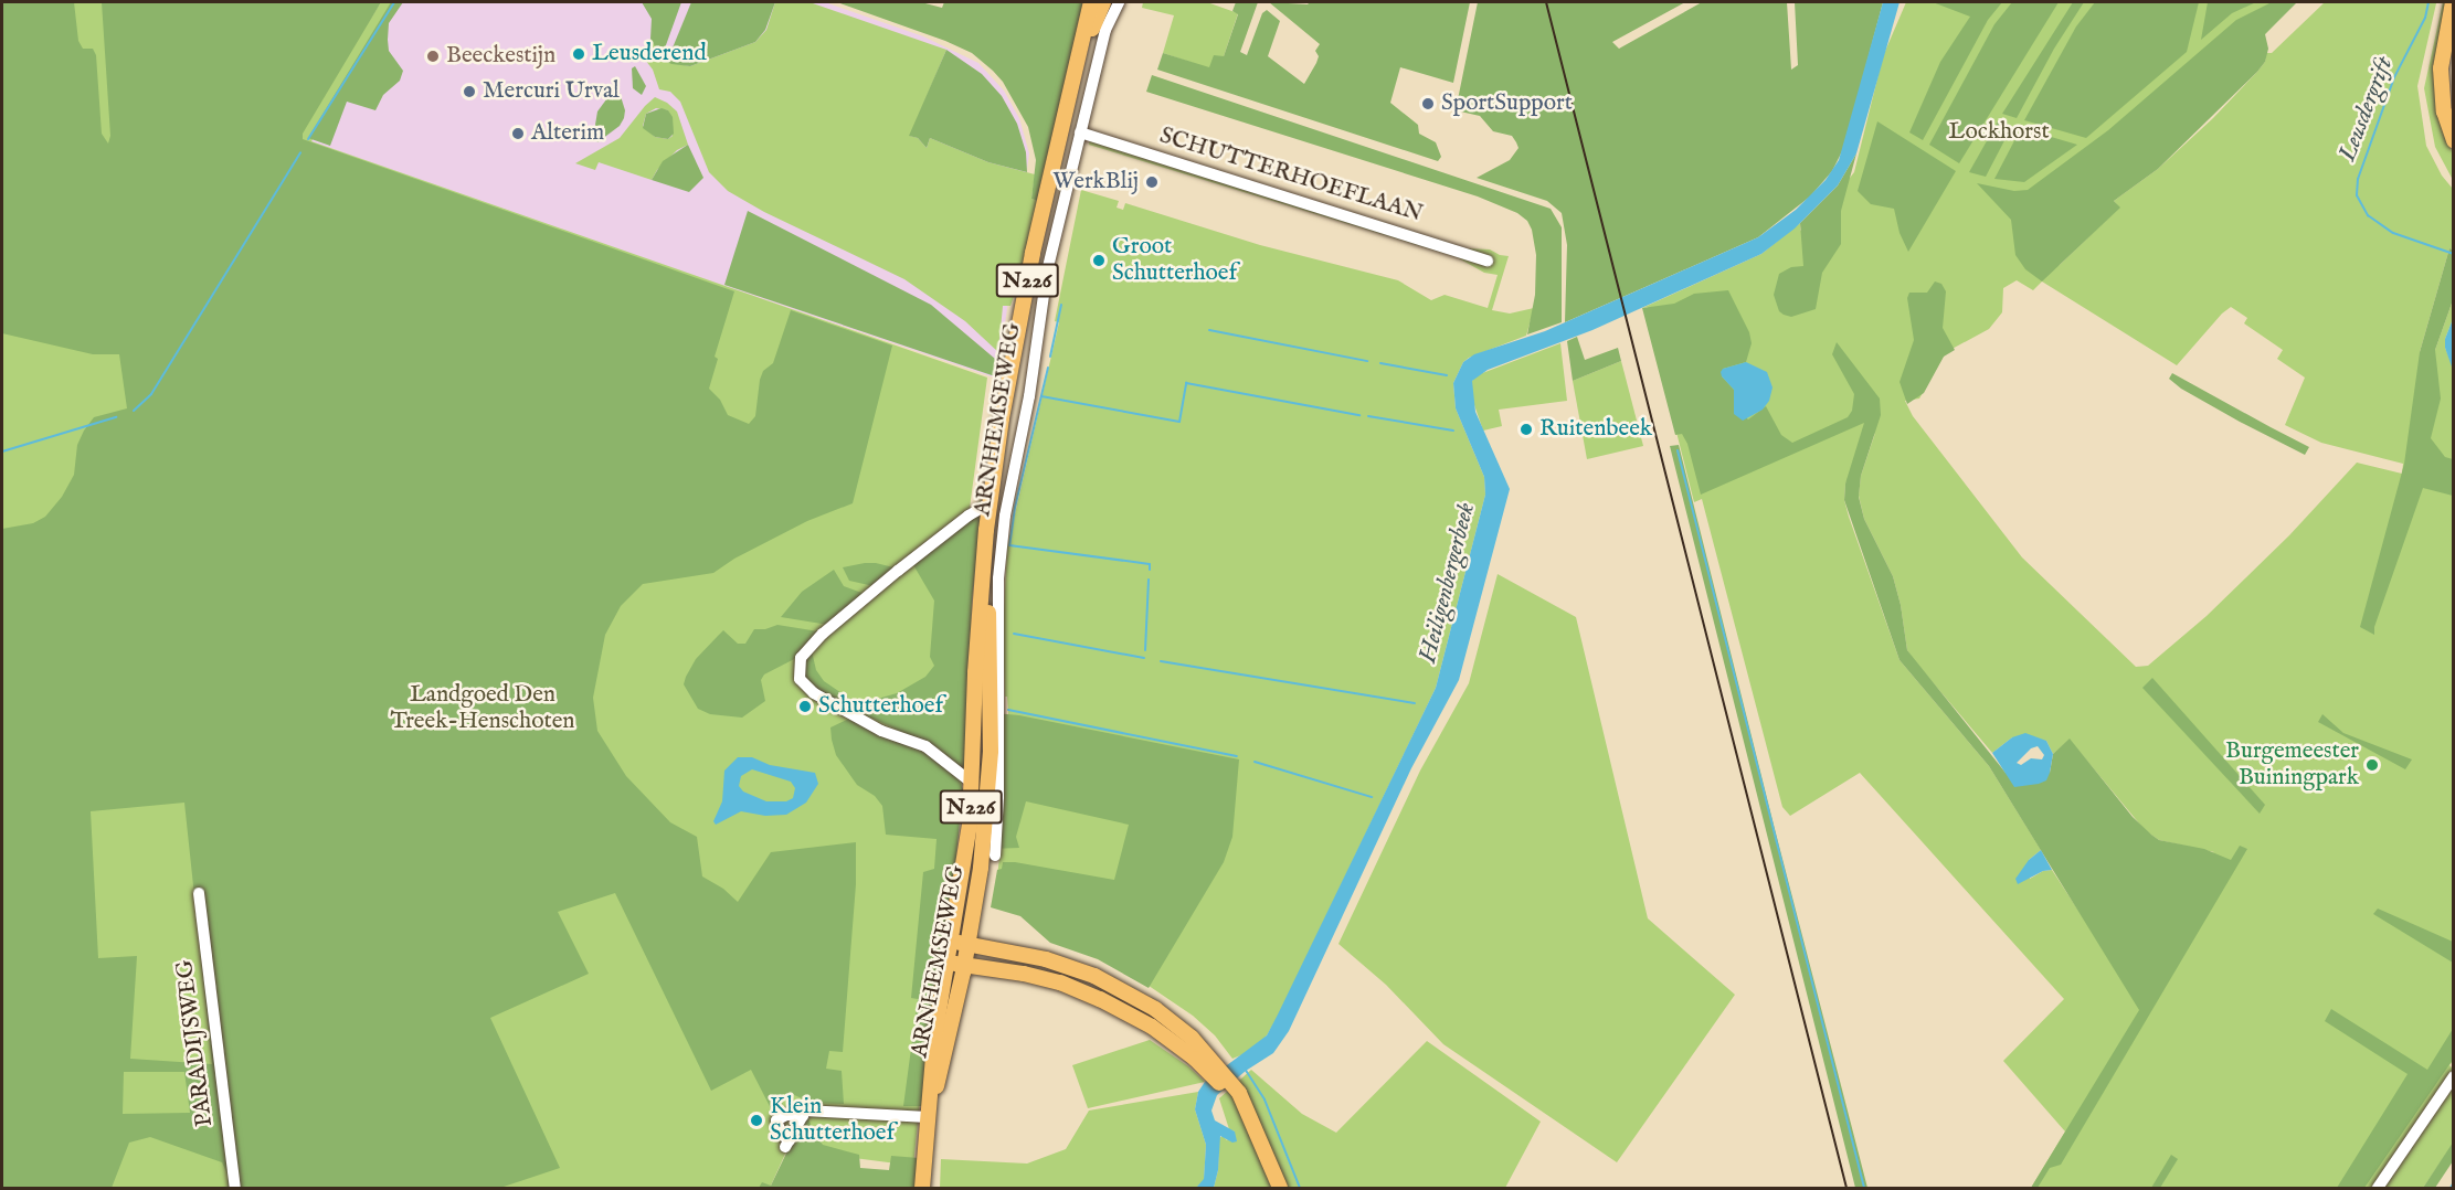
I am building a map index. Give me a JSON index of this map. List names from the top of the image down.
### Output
{
  "streets": {
    "main road": ["N226", "ARNHEMSEWEG"],
    "street": ["SCHUTTERHOEFLAAN", "PARADIJSWEG"]
  },
  "crossings": [
    ["SCHUTTERHOEFLAAN", "ARNHEMSEWEG"]
  ],
  "water": ["Leusdergrift", "Heiligenbergerbeek"],
  "parks": ["Lockhorst", "Landgoed Den Treek-Henschoten"],
  "places": [
    "Leusderend",
    "Beeckestijn",
    "Mercuri Urval",
    "SportSupport",
    "Alterim",
    "WerkBlij",
    "Groot Schutterhoef",
    "Ruitenbeek",
    "Schutterhoef",
    "Burgemeester Buiningpark",
    "Klein Schutterhoef"
  ]
}
